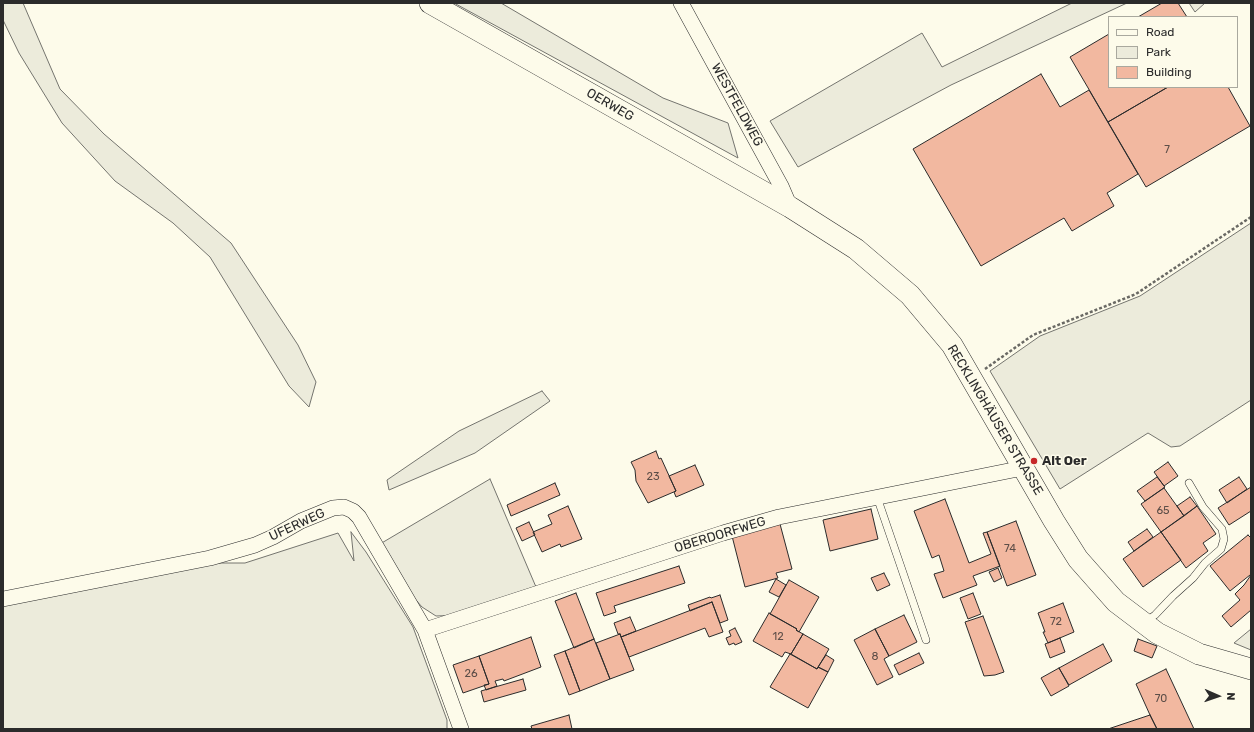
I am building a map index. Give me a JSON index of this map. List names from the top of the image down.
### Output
{
  "streets": {
    "street": [
      "OERWEG",
      "WESTFELDWEG",
      "RECKLINGHÄUSER STRASSE",
      "UFERWEG",
      "OBERDORFWEG"
    ]
  },
  "crossings": [
    ["OERWEG", "WESTFELDWEG"],
    ["OERWEG", "RECKLINGHÄUSER STRASSE"],
    ["WESTFELDWEG", "RECKLINGHÄUSER STRASSE"],
    ["RECKLINGHÄUSER STRASSE", "OBERDORFWEG"],
    ["UFERWEG", "OBERDORFWEG"]
  ],
  "places": ["Alt Oer"],
  "house_numbers": [
    "7",
    "23",
    "65",
    "74",
    "72",
    "12",
    "8",
    "26",
    "70"
  ],
  "legend": ["Road", "Park", "Building"],
  "north": "right"
}
